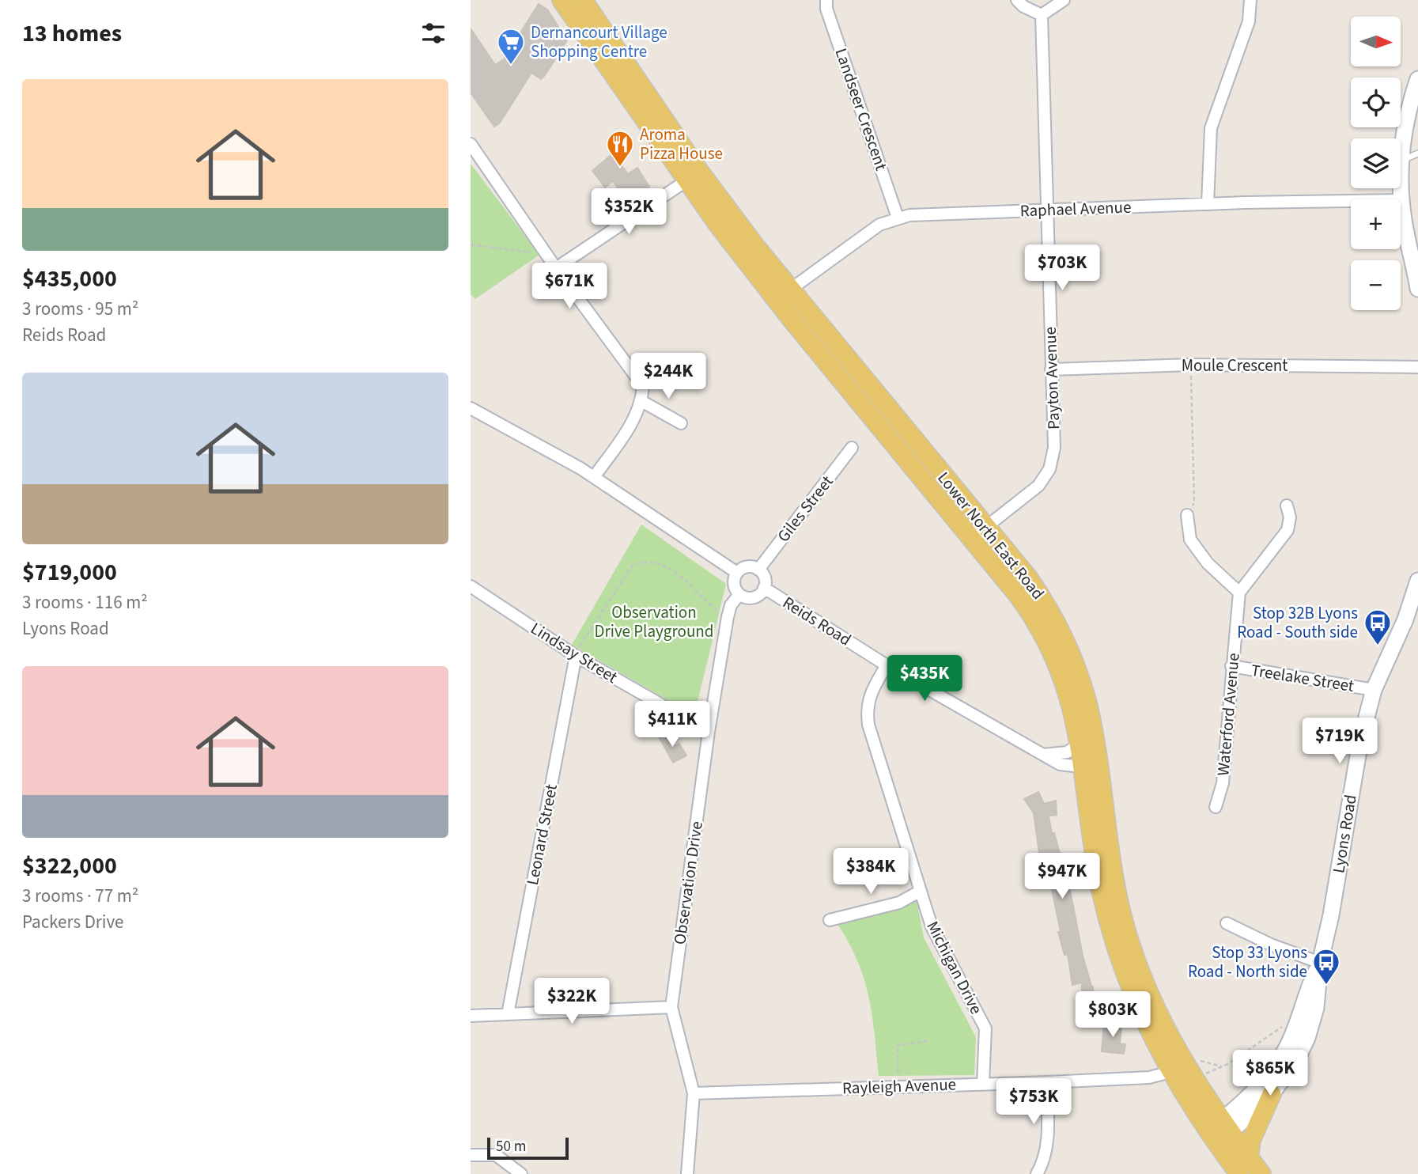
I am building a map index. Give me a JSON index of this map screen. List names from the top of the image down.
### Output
{
  "streets": {
    "main road": ["Lower North East Road"],
    "street": [
      "Landseer Crescent",
      "Raphael Avenue",
      "Moule Crescent",
      "Payton Avenue",
      "Giles Street",
      "Reids Road",
      "Lindsay Street",
      "Treelake Street",
      "Waterford Avenue",
      "Lyons Road",
      "Leonard Street",
      "Observation Drive",
      "Michigan Drive",
      "Rayleigh Avenue"
    ]
  },
  "crossings": [
    ["Landseer Crescent", "Raphael Avenue"],
    ["Raphael Avenue", "Payton Avenue"],
    ["Raphael Avenue", "Lower North East Road"],
    ["Moule Crescent", "Payton Avenue"],
    ["Payton Avenue", "Lower North East Road"],
    ["Giles Street", "Reids Road"],
    ["Giles Street", "Observation Drive"],
    ["Lower North East Road", "Reids Road"],
    ["Lower North East Road", "Lyons Road"],
    ["Lower North East Road", "Rayleigh Avenue"],
    ["Reids Road", "Observation Drive"],
    ["Reids Road", "Michigan Drive"],
    ["Lindsay Street", "Leonard Street"],
    ["Lindsay Street", "Observation Drive"],
    ["Treelake Street", "Waterford Avenue"],
    ["Treelake Street", "Lyons Road"],
    ["Observation Drive", "Rayleigh Avenue"],
    ["Michigan Drive", "Rayleigh Avenue"]
  ],
  "parks": ["Observation Drive Playground"],
  "places": {
    "supermarket": ["Dernancourt Village Shopping Centre"],
    "restaurant": ["Aroma Pizza House"],
    "bus stop": ["Stop 32B Lyons Road - South side", "Stop 33 Lyons Road - North side"]
  },
  "scale_bar": "50 m",
  "north": "right",
  "page": {
    "heading": "13 homes",
    "map_buttons": ["+", "−"],
    "list": [
      {
        "name": "$435,000",
        "note": "3 rooms · 95 m² · Reids Road"
      },
      {
        "name": "$719,000",
        "note": "3 rooms · 116 m² · Lyons Road"
      },
      {
        "name": "$322,000",
        "note": "3 rooms · 77 m² · Packers Drive"
      }
    ],
    "price": [
      "$352K",
      "$703K",
      "$671K",
      "$244K",
      "$435K",
      "$411K",
      "$719K",
      "$384K",
      "$947K",
      "$322K",
      "$803K",
      "$865K",
      "$753K"
    ],
    "scale": "50 m"
  }
}
